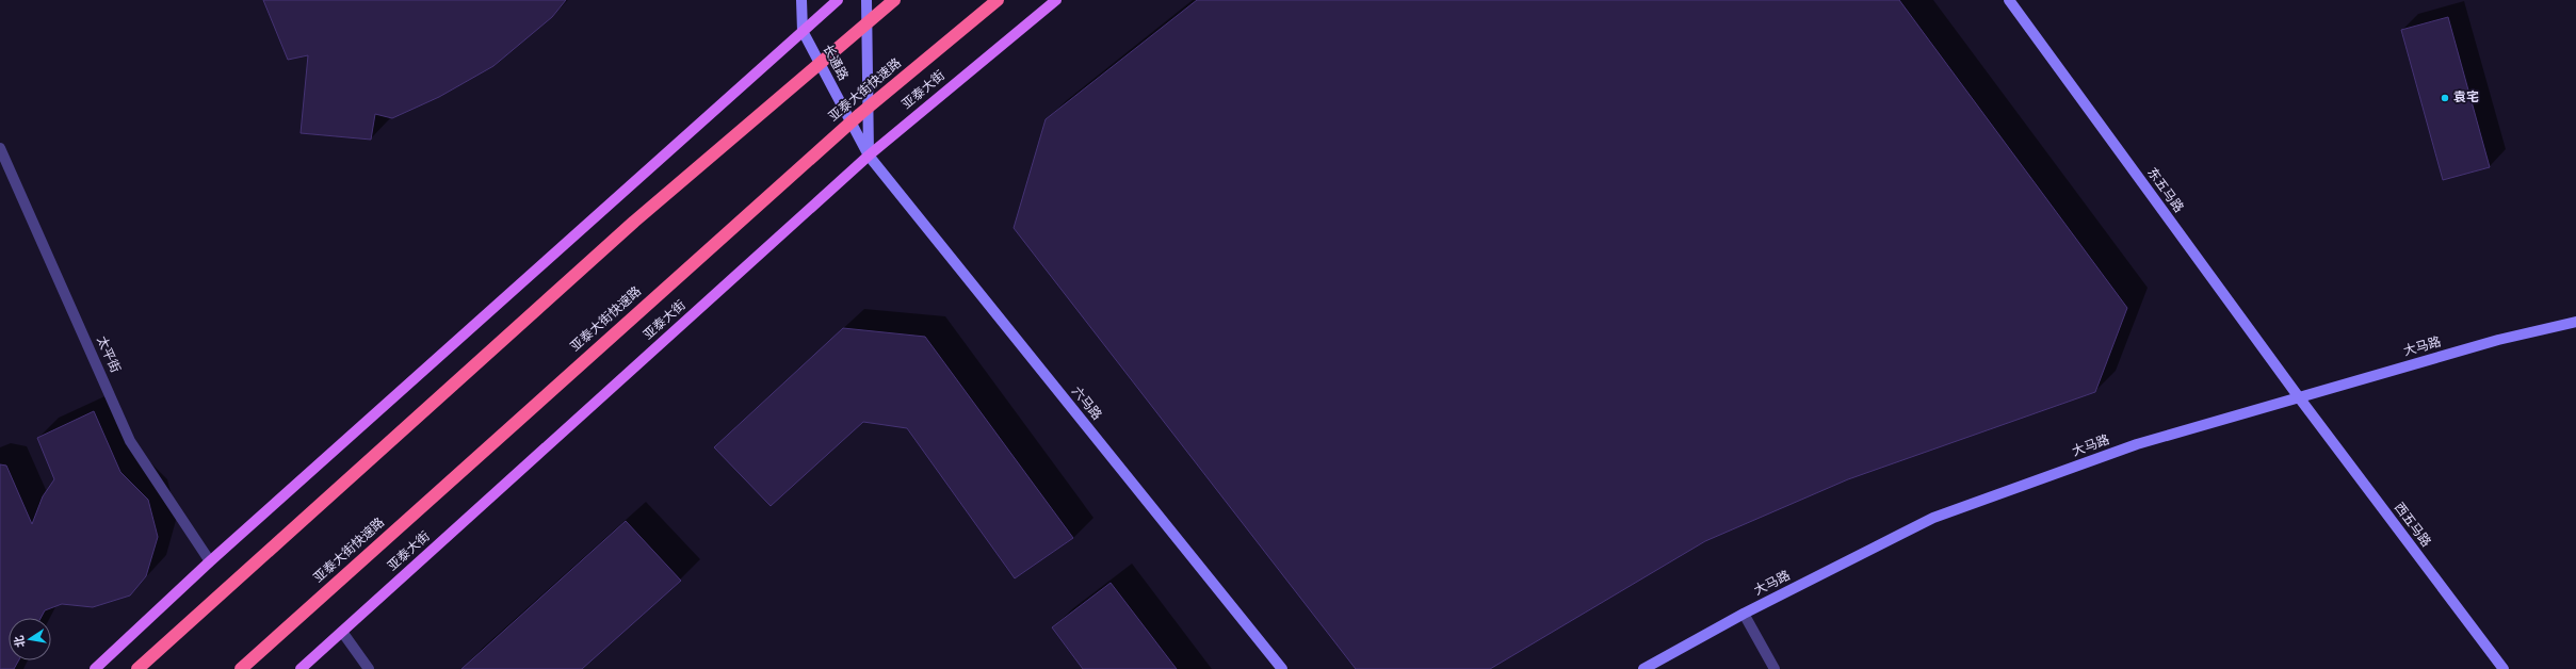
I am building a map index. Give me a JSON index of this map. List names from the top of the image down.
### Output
{
  "streets": {
    "highway": ["亚泰大街快速路"],
    "main road": [
      "长通路",
      "亚泰大街",
      "东五马路",
      "大马路",
      "六马路",
      "西五马路"
    ],
    "street": ["太平街"]
  },
  "crossings": [
    ["长通路", "亚泰大街"],
    ["长通路", "六马路"],
    ["亚泰大街", "六马路"],
    ["东五马路", "大马路"],
    ["东五马路", "西五马路"],
    ["大马路", "西五马路"]
  ],
  "places": ["袁宅"],
  "north": "left"
}
